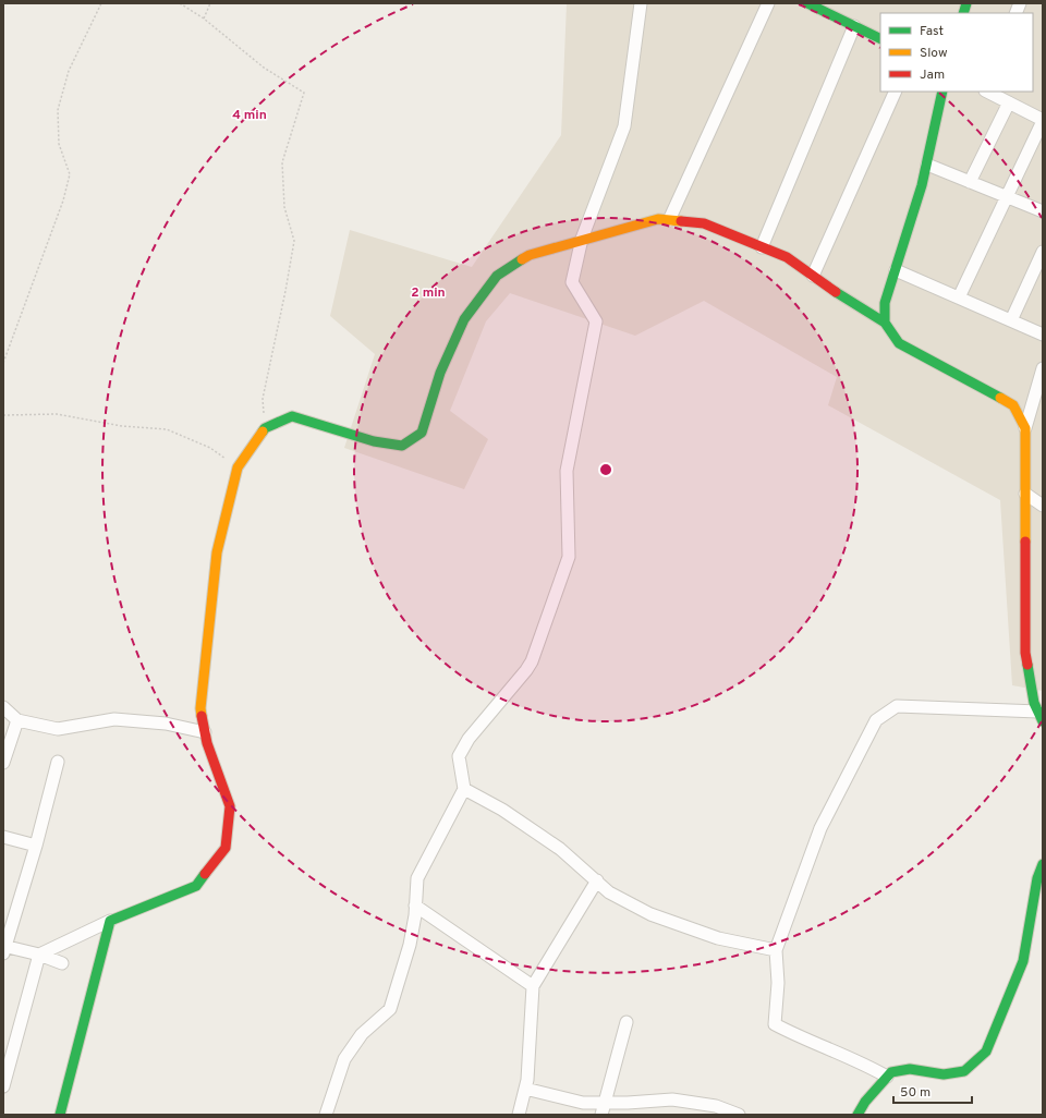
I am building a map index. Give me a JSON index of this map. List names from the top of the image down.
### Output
{
  "legend": ["Fast", "Slow", "Jam"],
  "scale_bar": "50 m",
  "rings": ["4 min", "2 min"]
}
